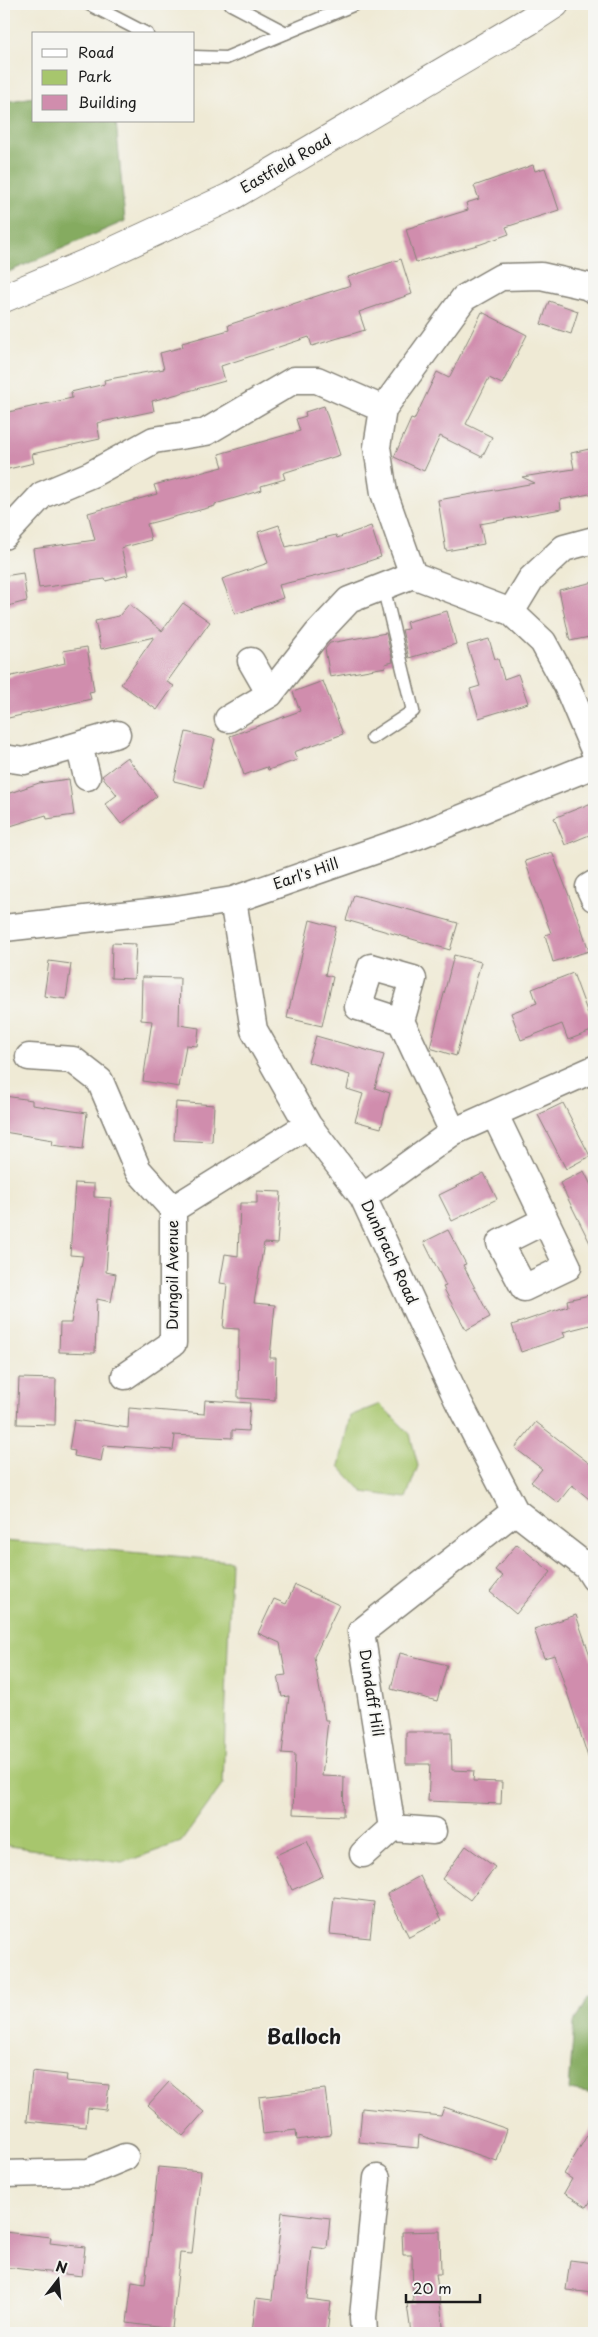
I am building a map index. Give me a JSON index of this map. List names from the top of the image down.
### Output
{
  "streets": {
    "street": [
      "Eastfield Road",
      "Earl's Hill",
      "Dunbrach Road",
      "Dungoil Avenue",
      "Dundaff Hill"
    ]
  },
  "crossings": [
    ["Earl's Hill", "Dunbrach Road"],
    ["Dunbrach Road", "Dungoil Avenue"],
    ["Dunbrach Road", "Dundaff Hill"]
  ],
  "districts": ["Balloch"],
  "legend": ["Road", "Park", "Building"],
  "scale_bar": "20 m",
  "north": "top"
}
